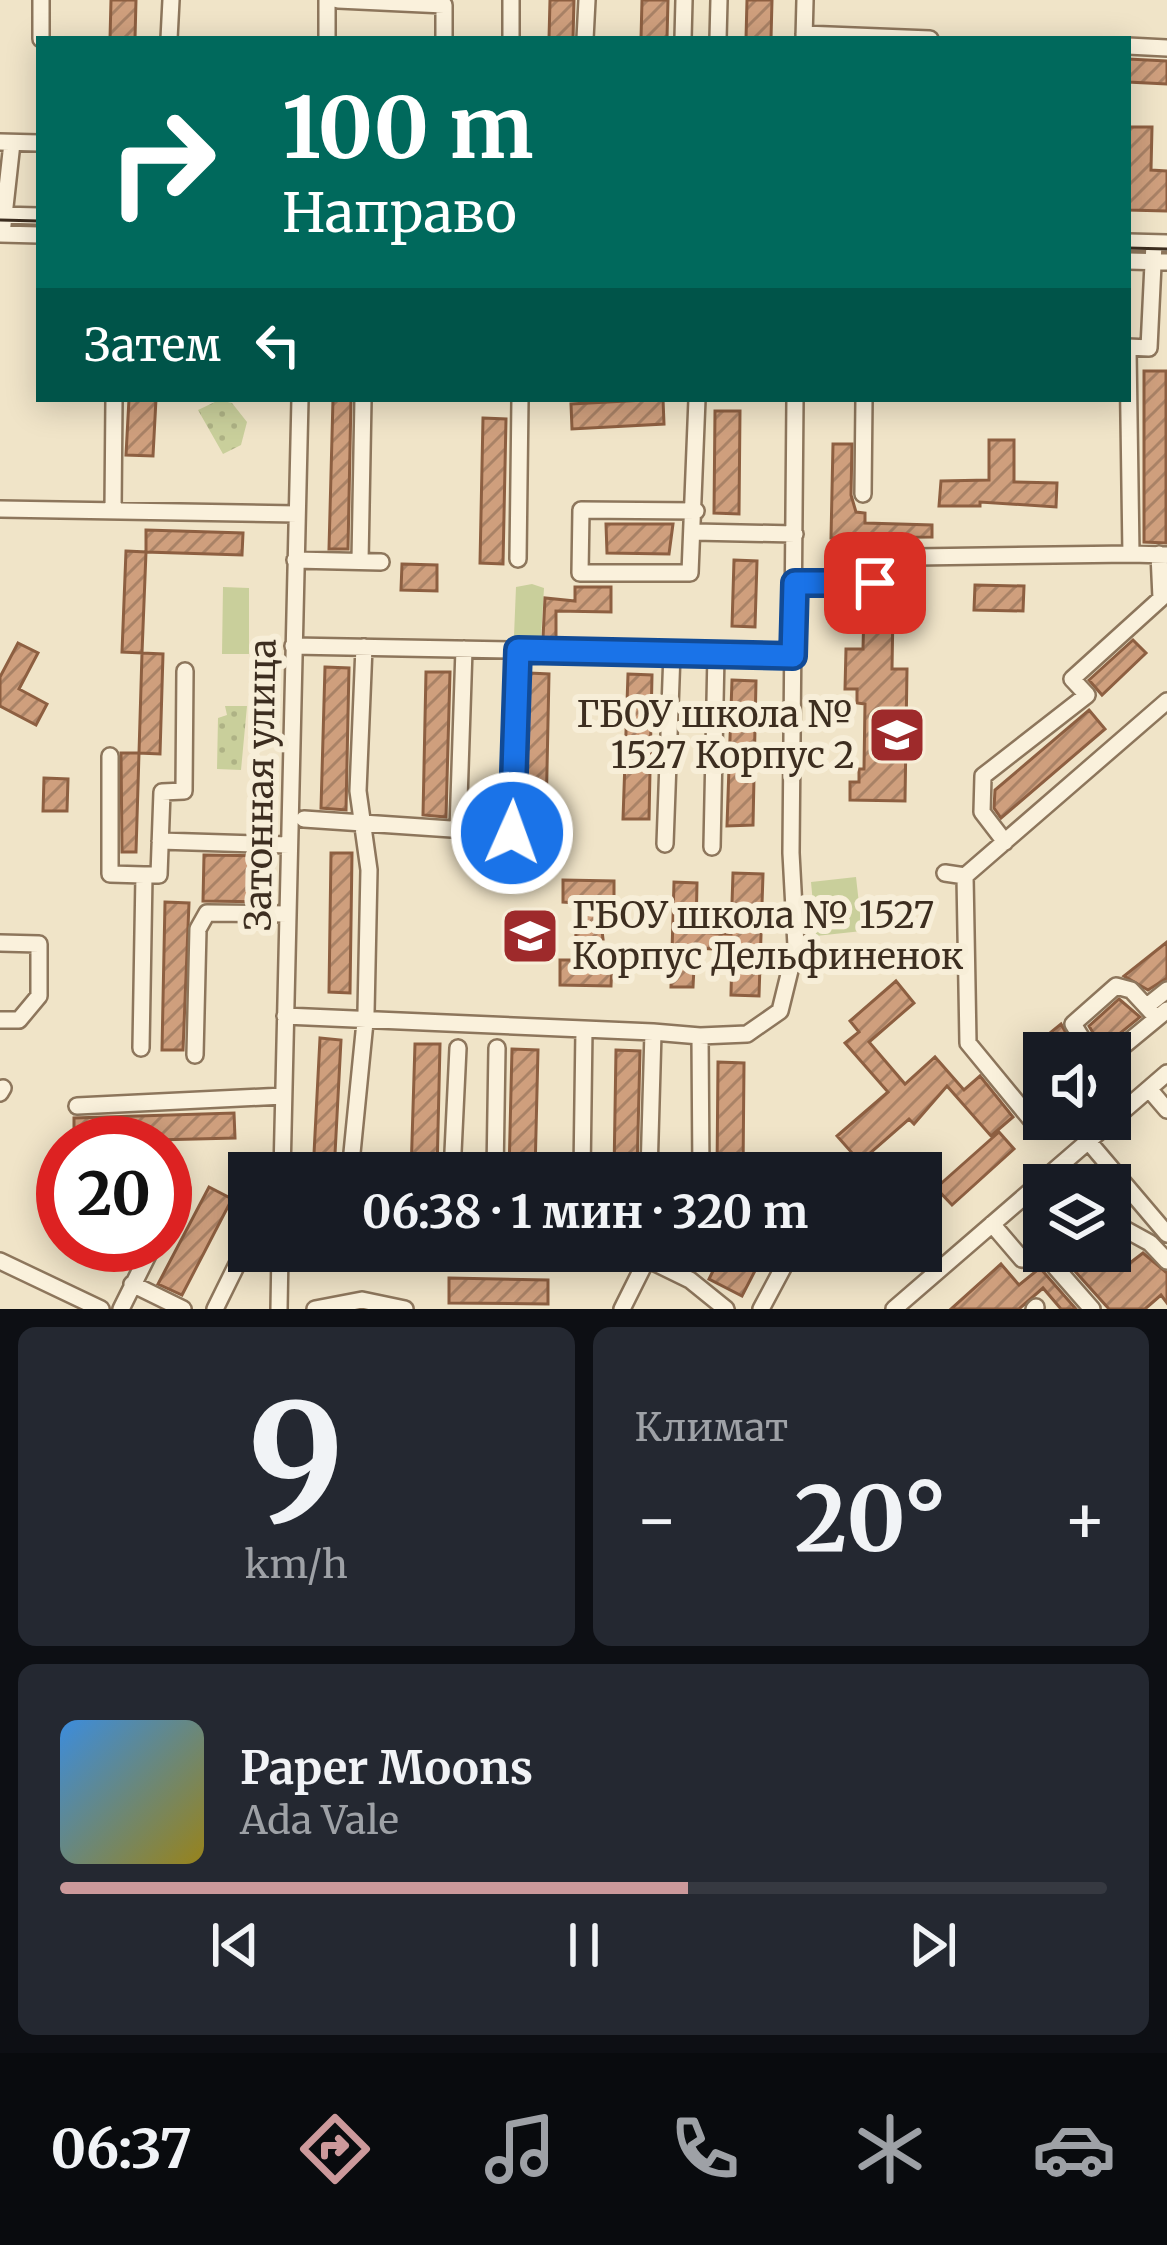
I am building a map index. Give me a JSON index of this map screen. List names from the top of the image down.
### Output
{
  "streets": {
    "street": ["Затонная улица"]
  },
  "places": {
    "school or university": ["ГБОУ школа № 1527 Корпус 2", "ГБОУ школа № 1527 Корпус Дельфиненок"]
  },
  "page": {
    "turn": ["100 m", "Направо"],
    "then": "Затем",
    "limit": "20",
    "trip": "06:38 · 1 мин · 320 m",
    "tile": [
      ["9", "km/h"],
      "Климат"
    ],
    "heat": ["−", "20°", "+"],
    "song": ["Paper Moons", "Ada Vale"],
    "tabs": "06:37"
  }
}
